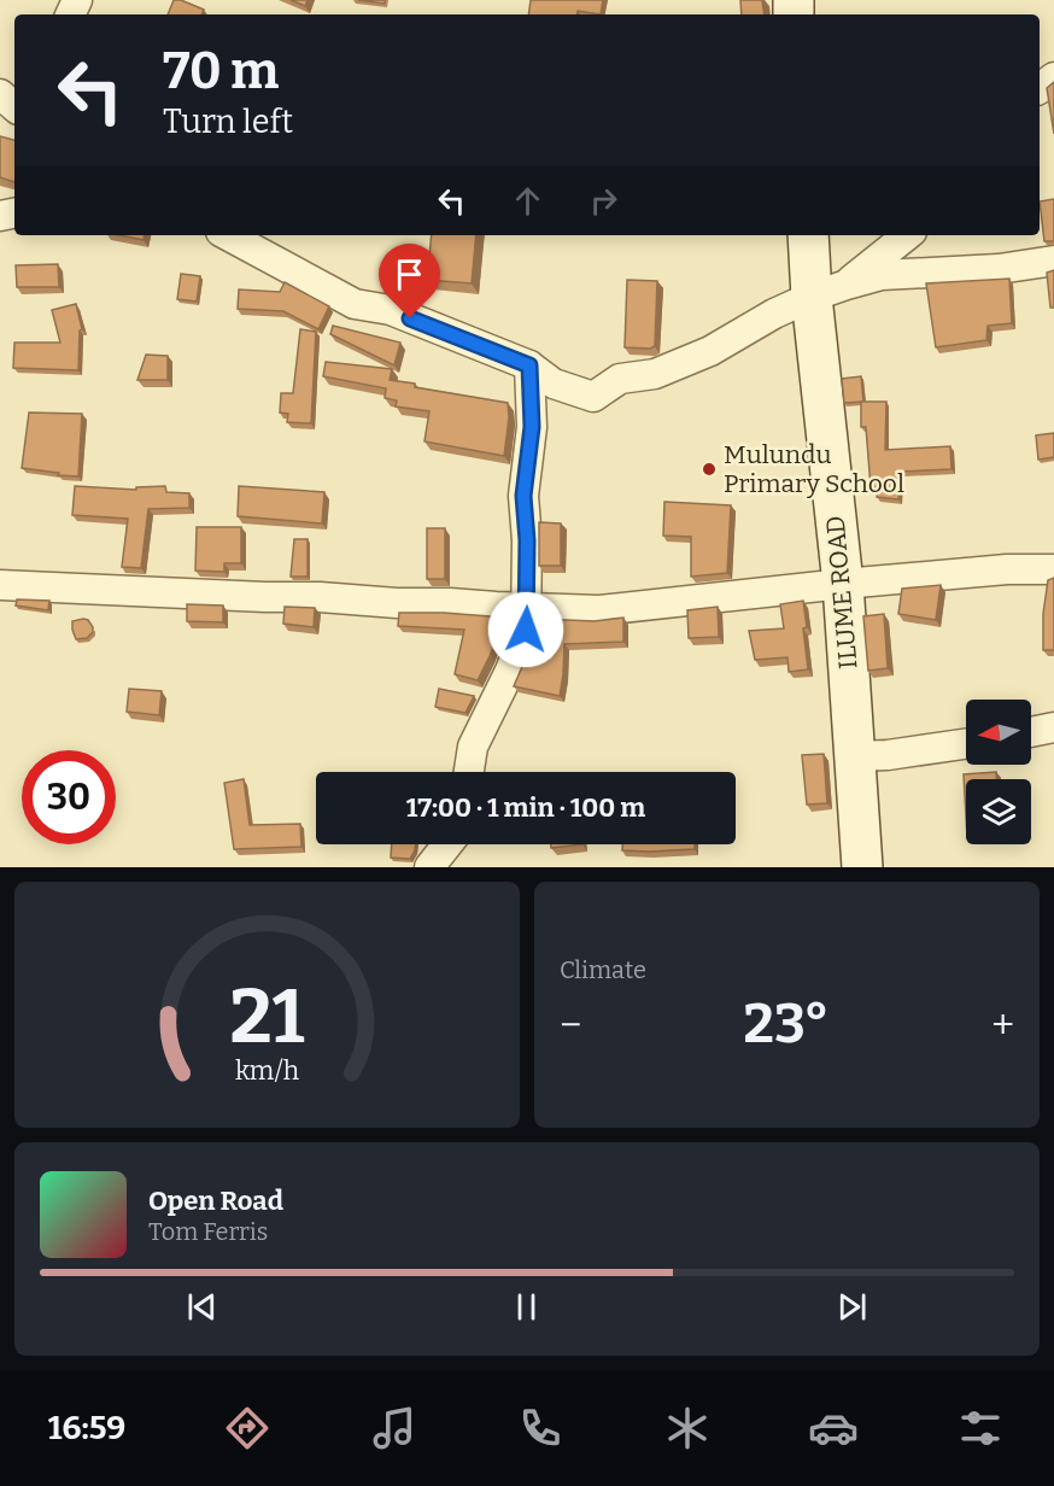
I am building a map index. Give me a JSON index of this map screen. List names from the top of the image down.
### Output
{
  "streets": {
    "street": ["ILUME ROAD"]
  },
  "places": ["Mulundu Primary School"],
  "north": "left",
  "page": {
    "turn": ["70 m", "Turn left"],
    "limit": "30",
    "trip": "17:00 · 1 min · 100 m",
    "tile": "Climate",
    "heat": ["−", "23°", "+"],
    "song": ["Open Road", "Tom Ferris"],
    "tabs": "16:59",
    "gauge": ["21", "km/h"]
  }
}
